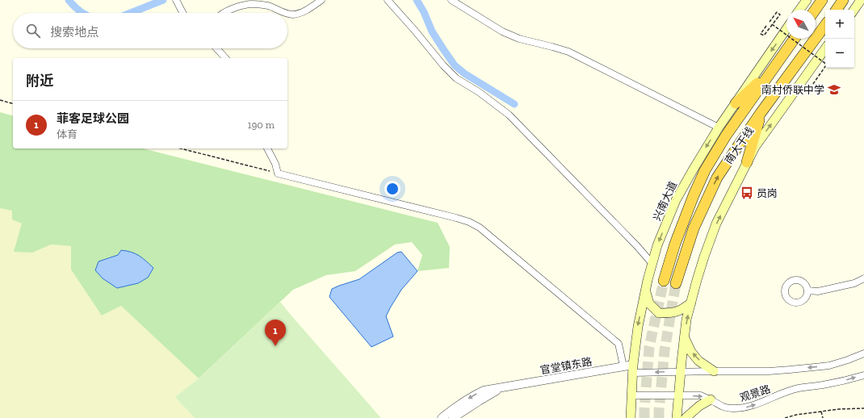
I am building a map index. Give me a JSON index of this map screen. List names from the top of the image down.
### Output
{
  "streets": {
    "highway": ["南大干线"],
    "main road": ["兴南大道"],
    "street": ["官堂镇东路", "观景路"]
  },
  "crossings": [
    ["兴南大道", "官堂镇东路"],
    ["兴南大道", "观景路"],
    ["官堂镇东路", "观景路"]
  ],
  "places": {
    "school or university": ["南村侨联中学"],
    "bus stop": ["员岗"]
  },
  "north": "top left",
  "page": {
    "map_buttons": ["+", "−"],
    "search": "搜索地点",
    "heading": "附近",
    "list": [
      {
        "mark": "1",
        "name": "菲客足球公园",
        "note": "体育",
        "value": "190 m"
      }
    ],
    "pins": "1"
  }
}
